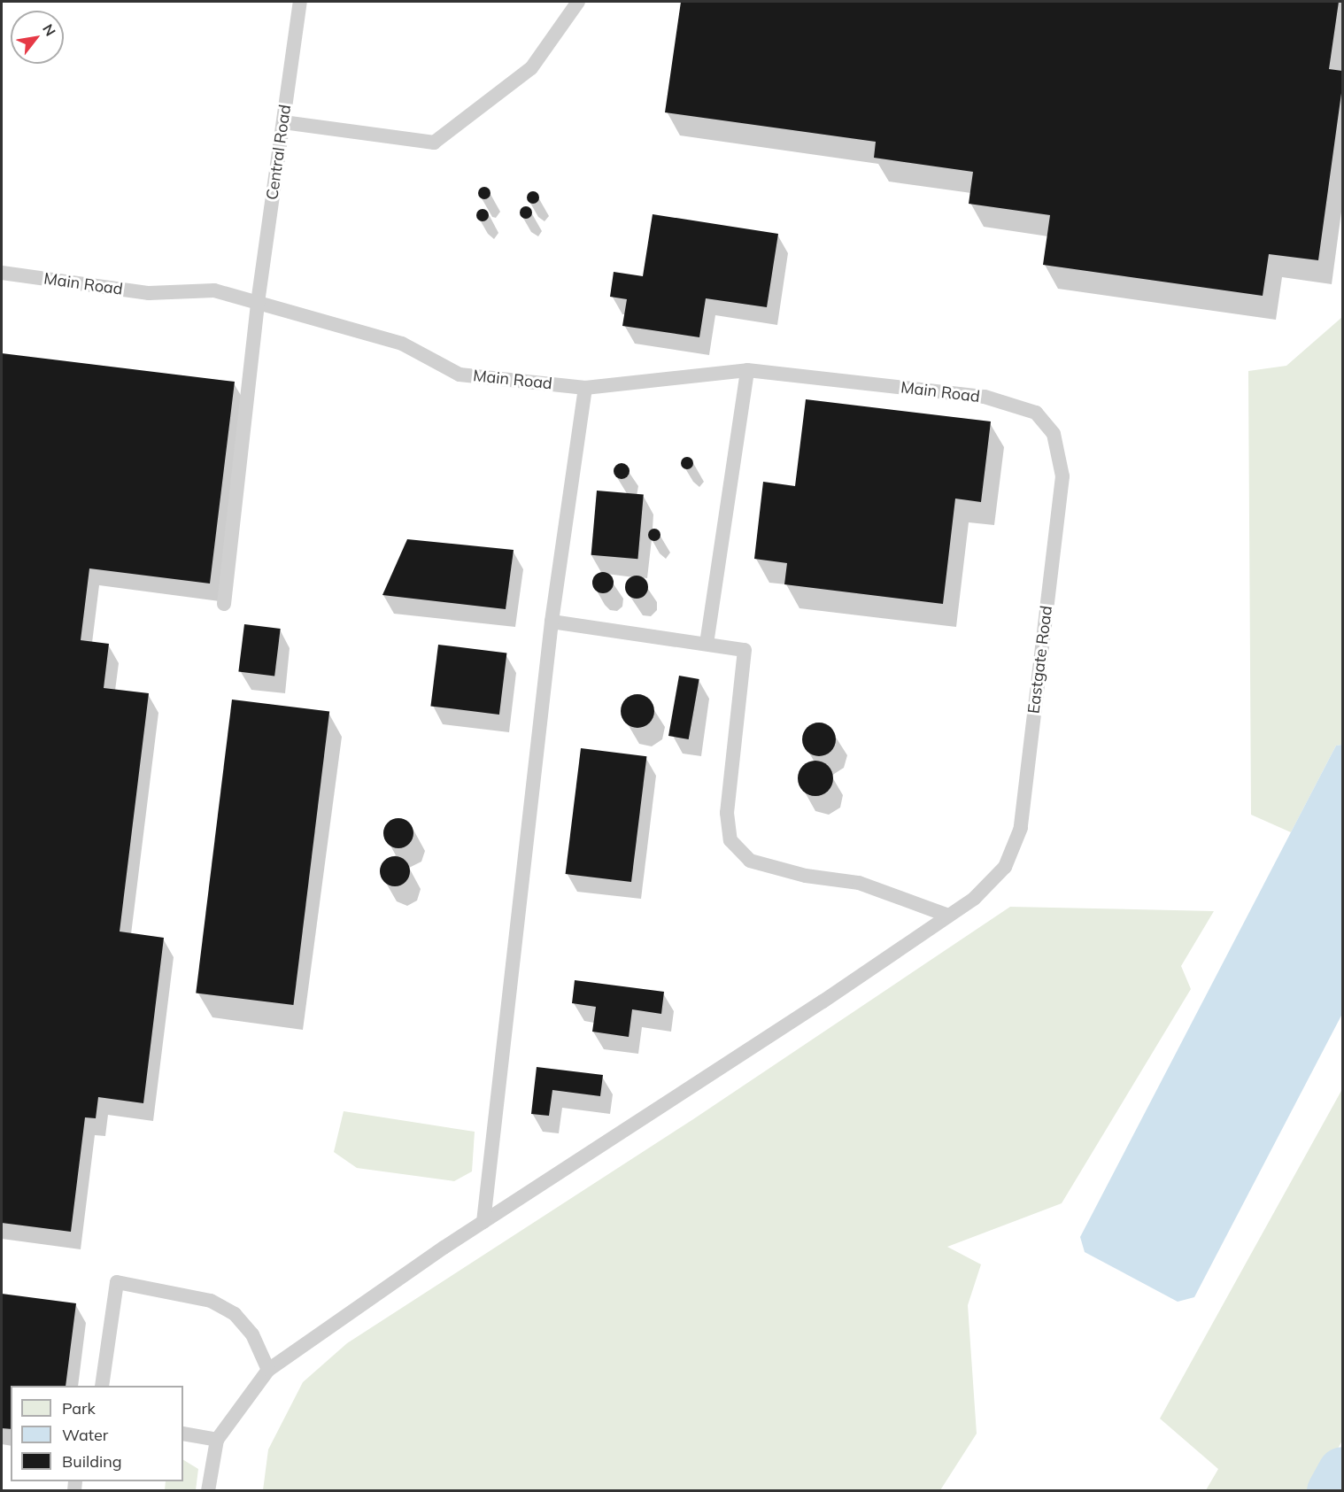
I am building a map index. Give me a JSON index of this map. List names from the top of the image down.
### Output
{
  "streets": {
    "lane": ["Central Road", "Main Road", "Eastgate Road"]
  },
  "crossings": [
    ["Central Road", "Main Road"],
    ["Main Road", "Eastgate Road"]
  ],
  "legend": ["Park", "Water", "Building"],
  "north": "top right"
}
